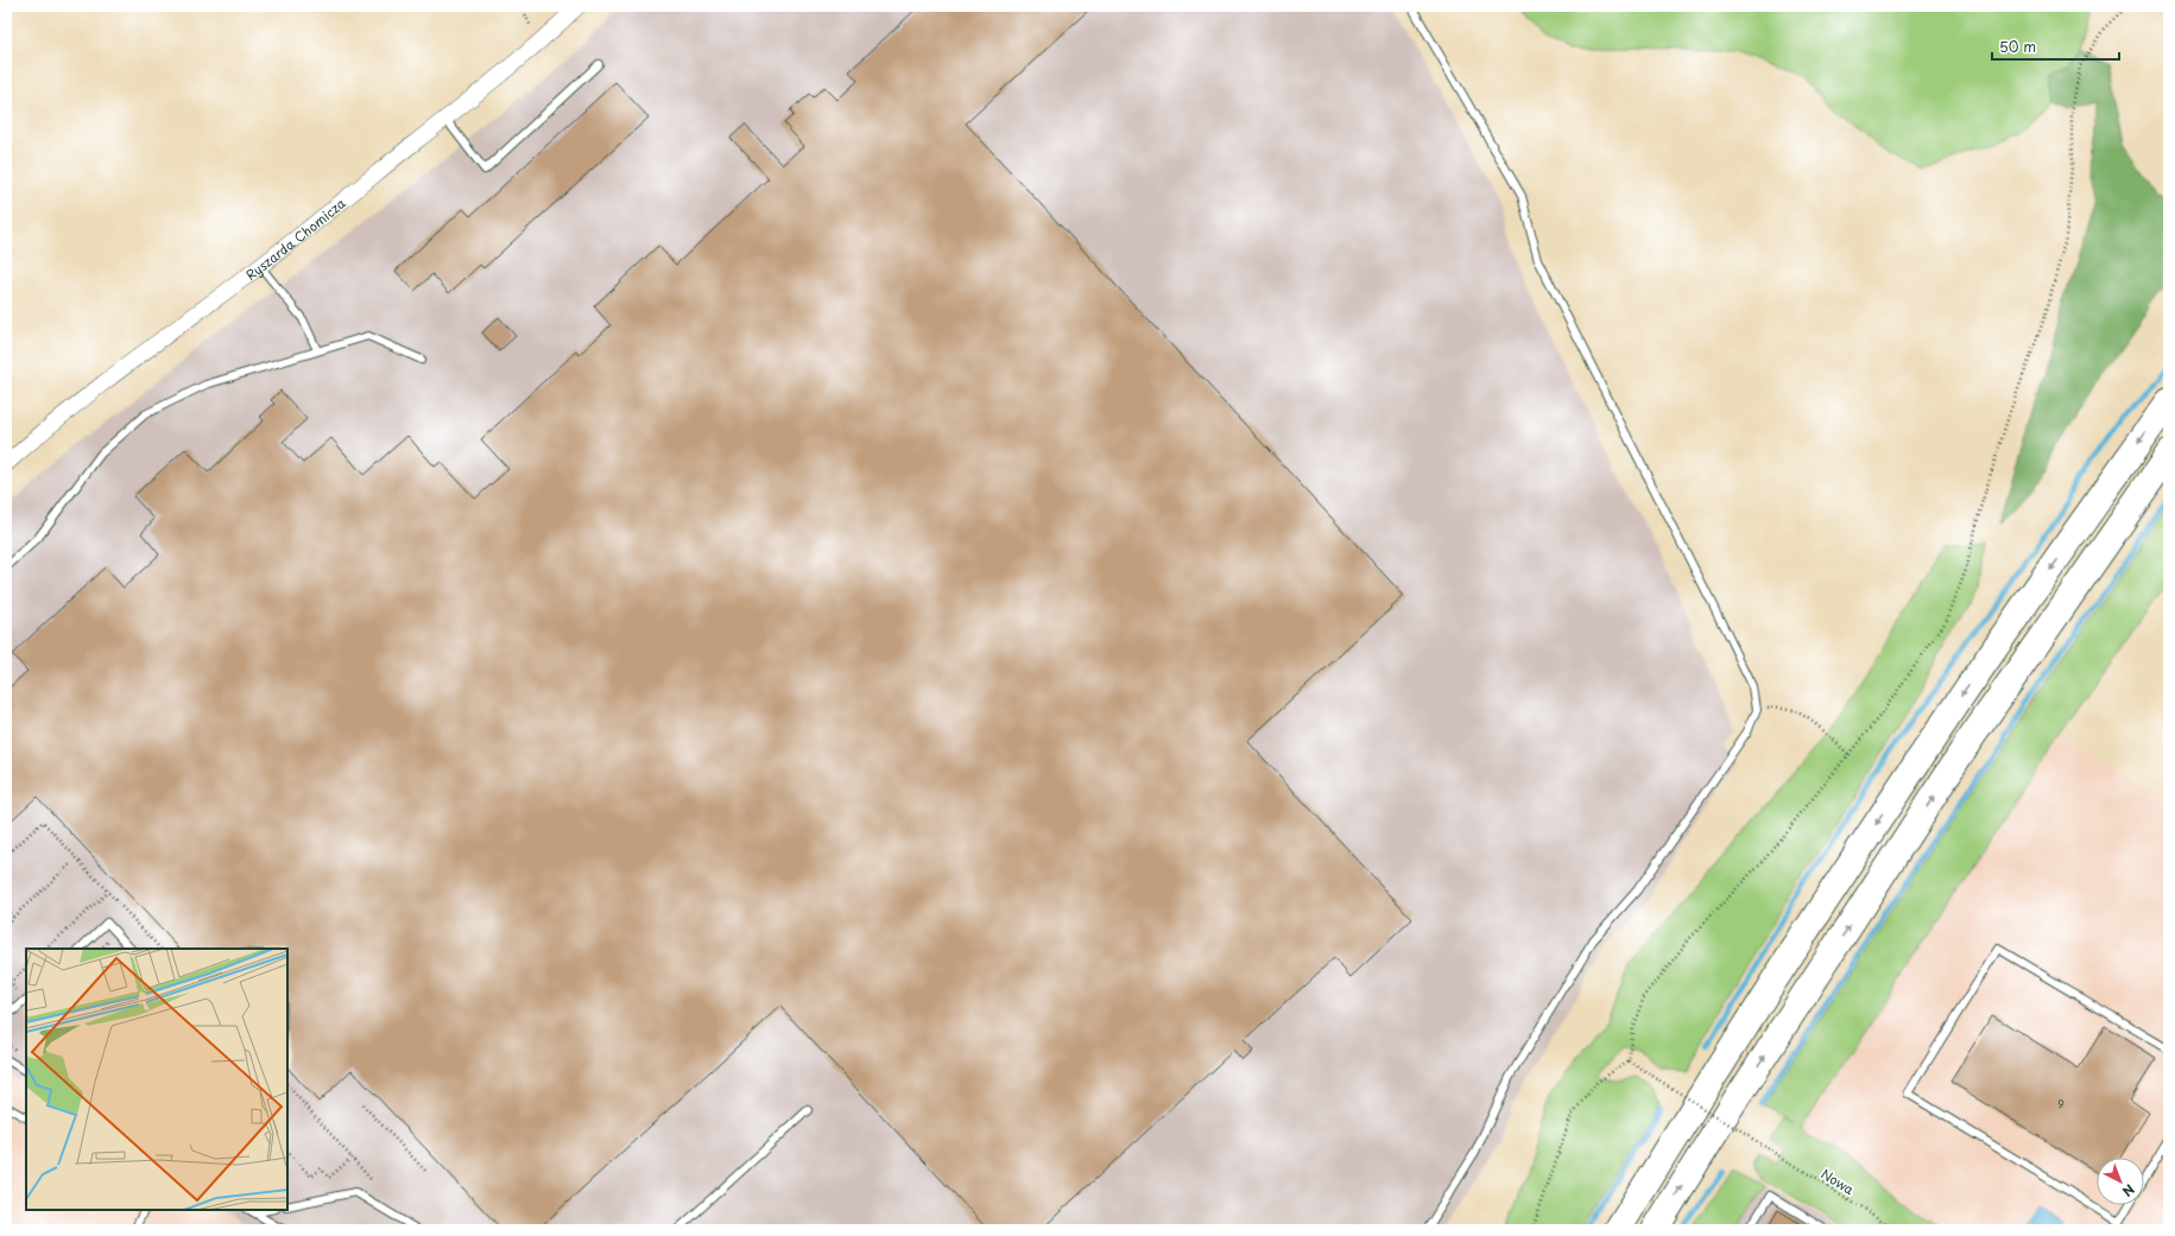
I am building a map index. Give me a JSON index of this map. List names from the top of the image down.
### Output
{
  "streets": {
    "street": ["Ryszarda Chomicza"],
    "path": ["Nowa"]
  },
  "house_numbers": ["9"],
  "scale_bar": "50 m",
  "north": "bottom right"
}
